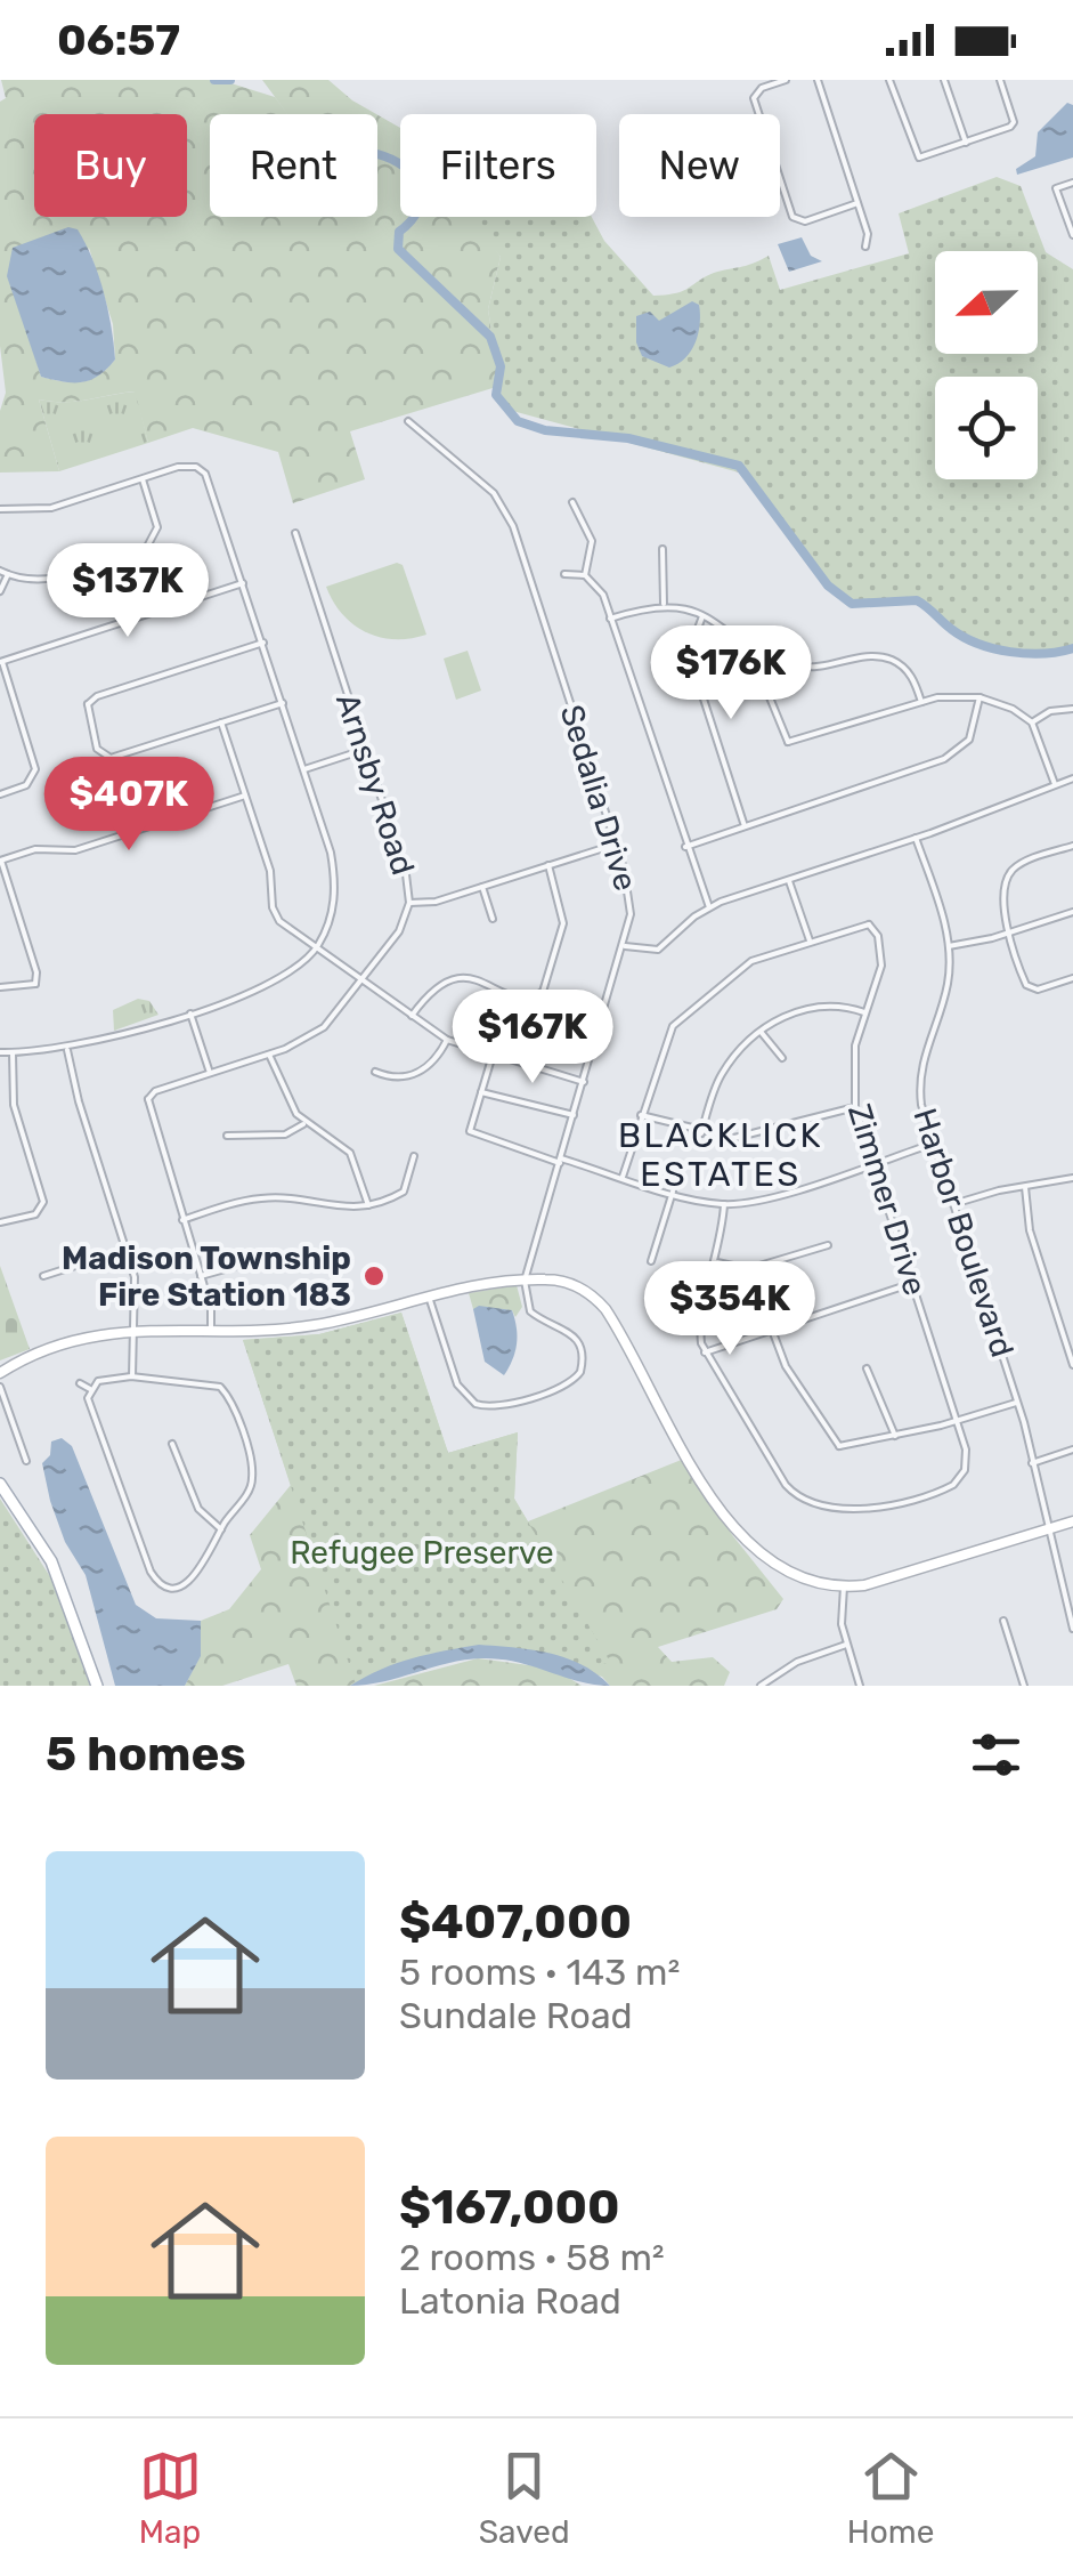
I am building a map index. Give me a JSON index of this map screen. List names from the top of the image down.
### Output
{
  "streets": {
    "street": [
      "Arnsby Road",
      "Sedalia Drive",
      "Zimmer Drive",
      "Harbor Boulevard"
    ]
  },
  "districts": ["BLACKLICK ESTATES"],
  "parks": ["Refugee Preserve"],
  "places": ["Madison Township Fire Station 183"],
  "north": "left",
  "page": {
    "status": "06:57",
    "chip": [
      "Buy",
      "Rent",
      "Filters",
      "New"
    ],
    "price": [
      "$137K",
      "$176K",
      "$407K",
      "$167K",
      "$354K"
    ],
    "heading": "5 homes",
    "list": [
      {
        "name": "$407,000",
        "note": "5 rooms · 143 m² · Sundale Road"
      },
      {
        "name": "$167,000",
        "note": "2 rooms · 58 m² · Latonia Road"
      }
    ],
    "tabs": ["Map", "Saved", "Home"]
  }
}
